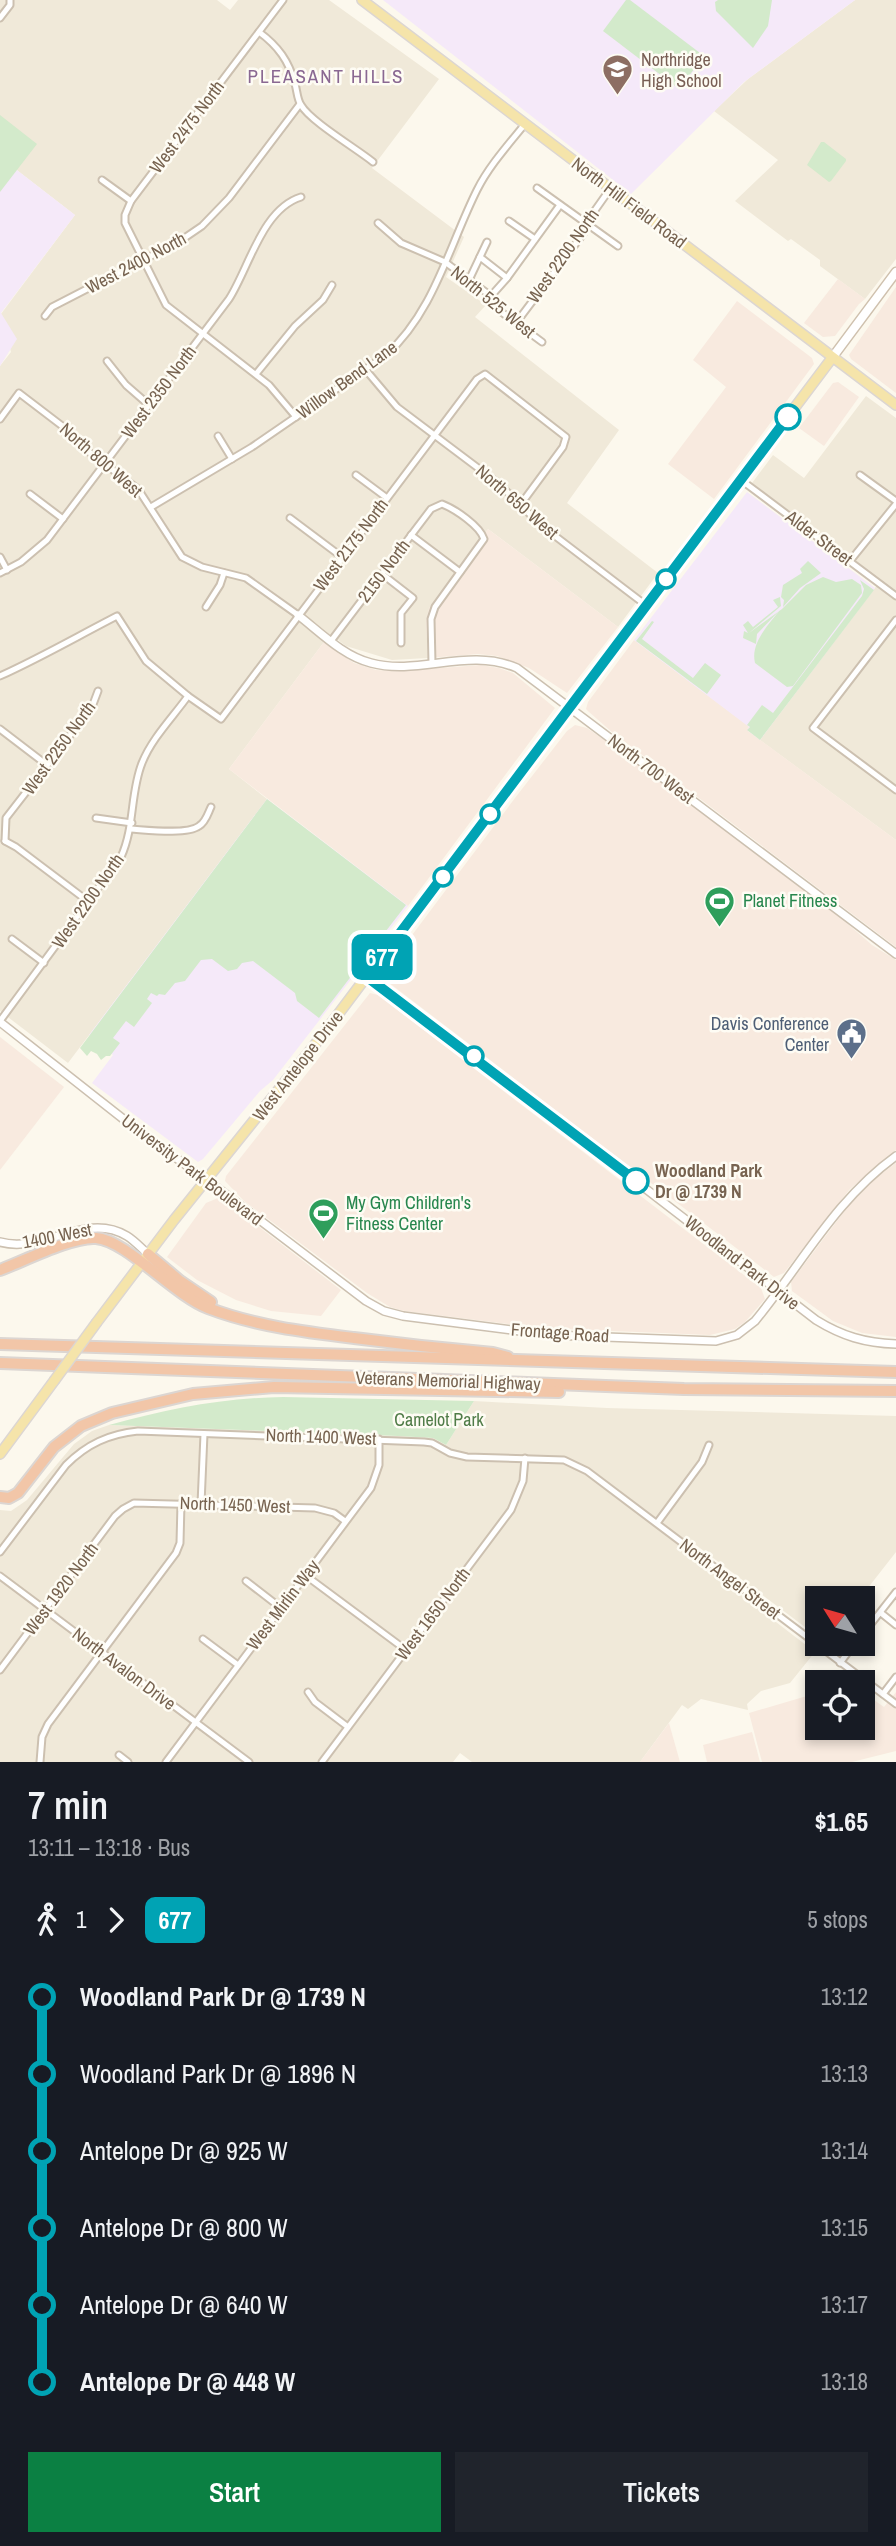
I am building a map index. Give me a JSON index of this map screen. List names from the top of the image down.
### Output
{
  "streets": {
    "highway": ["Veterans Memorial Highway"],
    "main road": ["North Hill Field Road", "West Antelope Drive"],
    "street": [
      "West 2475 North",
      "West 2200 North",
      "West 2400 North",
      "North 525 West",
      "Willow Bend Lane",
      "West 2350 North",
      "North 800 West",
      "North 650 West",
      "Alder Street",
      "West 2175 North",
      "2150 North",
      "West 2250 North",
      "North 700 West",
      "University Park Boulevard",
      "1400 West",
      "Woodland Park Drive",
      "Frontage Road",
      "North 1400 West",
      "North 1450 West",
      "North Angel Street",
      "West 1920 North",
      "West Mirlin Way",
      "West 1650 North",
      "North Avalon Drive"
    ]
  },
  "crossings": [
    ["North Hill Field Road", "West 2200 North"],
    ["North Hill Field Road", "Willow Bend Lane"],
    ["North Hill Field Road", "West Antelope Drive"],
    ["West 2200 North", "North 525 West"],
    ["West 2200 North", "West 2175 North"],
    ["West 2200 North", "University Park Boulevard"],
    ["North 525 West", "Willow Bend Lane"],
    ["Willow Bend Lane", "North 800 West"],
    ["Willow Bend Lane", "North 650 West"],
    ["West 2350 North", "North 800 West"],
    ["North 800 West", "West 2175 North"],
    ["North 800 West", "2150 North"],
    ["North 800 West", "North 700 West"],
    ["North 650 West", "West 2175 North"],
    ["North 650 West", "West Antelope Drive"],
    ["Alder Street", "West Antelope Drive"],
    ["North 700 West", "West Antelope Drive"],
    ["West Antelope Drive", "University Park Boulevard"],
    ["West Antelope Drive", "1400 West"],
    ["West Antelope Drive", "Woodland Park Drive"],
    ["University Park Boulevard", "Frontage Road"],
    ["Woodland Park Drive", "Frontage Road"],
    ["North 1400 West", "North Angel Street"],
    ["North 1400 West", "West Mirlin Way"],
    ["North 1400 West", "West 1650 North"],
    ["North 1450 West", "West 1920 North"],
    ["North 1450 West", "West Mirlin Way"],
    ["West 1920 North", "North Avalon Drive"],
    ["West Mirlin Way", "North Avalon Drive"]
  ],
  "districts": ["PLEASANT HILLS"],
  "parks": ["Camelot Park"],
  "places": {
    "school or university": ["Northridge High School"],
    "sports": ["Planet Fitness", "My Gym Children's Fitness Center"],
    "public building": ["Davis Conference Center"],
    "other": ["Woodland Park Dr @ 1739 N"]
  },
  "lines": ["bus line 677"],
  "north": "top left",
  "page": {
    "on_map": "677",
    "heading": ["7 min", "13:11 – 13:18 · Bus", "$1.65"],
    "legs": ["1", "677", "5 stops"],
    "list": [
      {
        "name": "Woodland Park Dr @ 1739 N",
        "value": "13:12"
      },
      {
        "name": "Woodland Park Dr @ 1896 N",
        "value": "13:13"
      },
      {
        "name": "Antelope Dr @ 925 W",
        "value": "13:14"
      },
      {
        "name": "Antelope Dr @ 800 W",
        "value": "13:15"
      },
      {
        "name": "Antelope Dr @ 640 W",
        "value": "13:17"
      },
      {
        "name": "Antelope Dr @ 448 W",
        "value": "13:18"
      }
    ],
    "buttons": ["Start", "Tickets"]
  }
}
